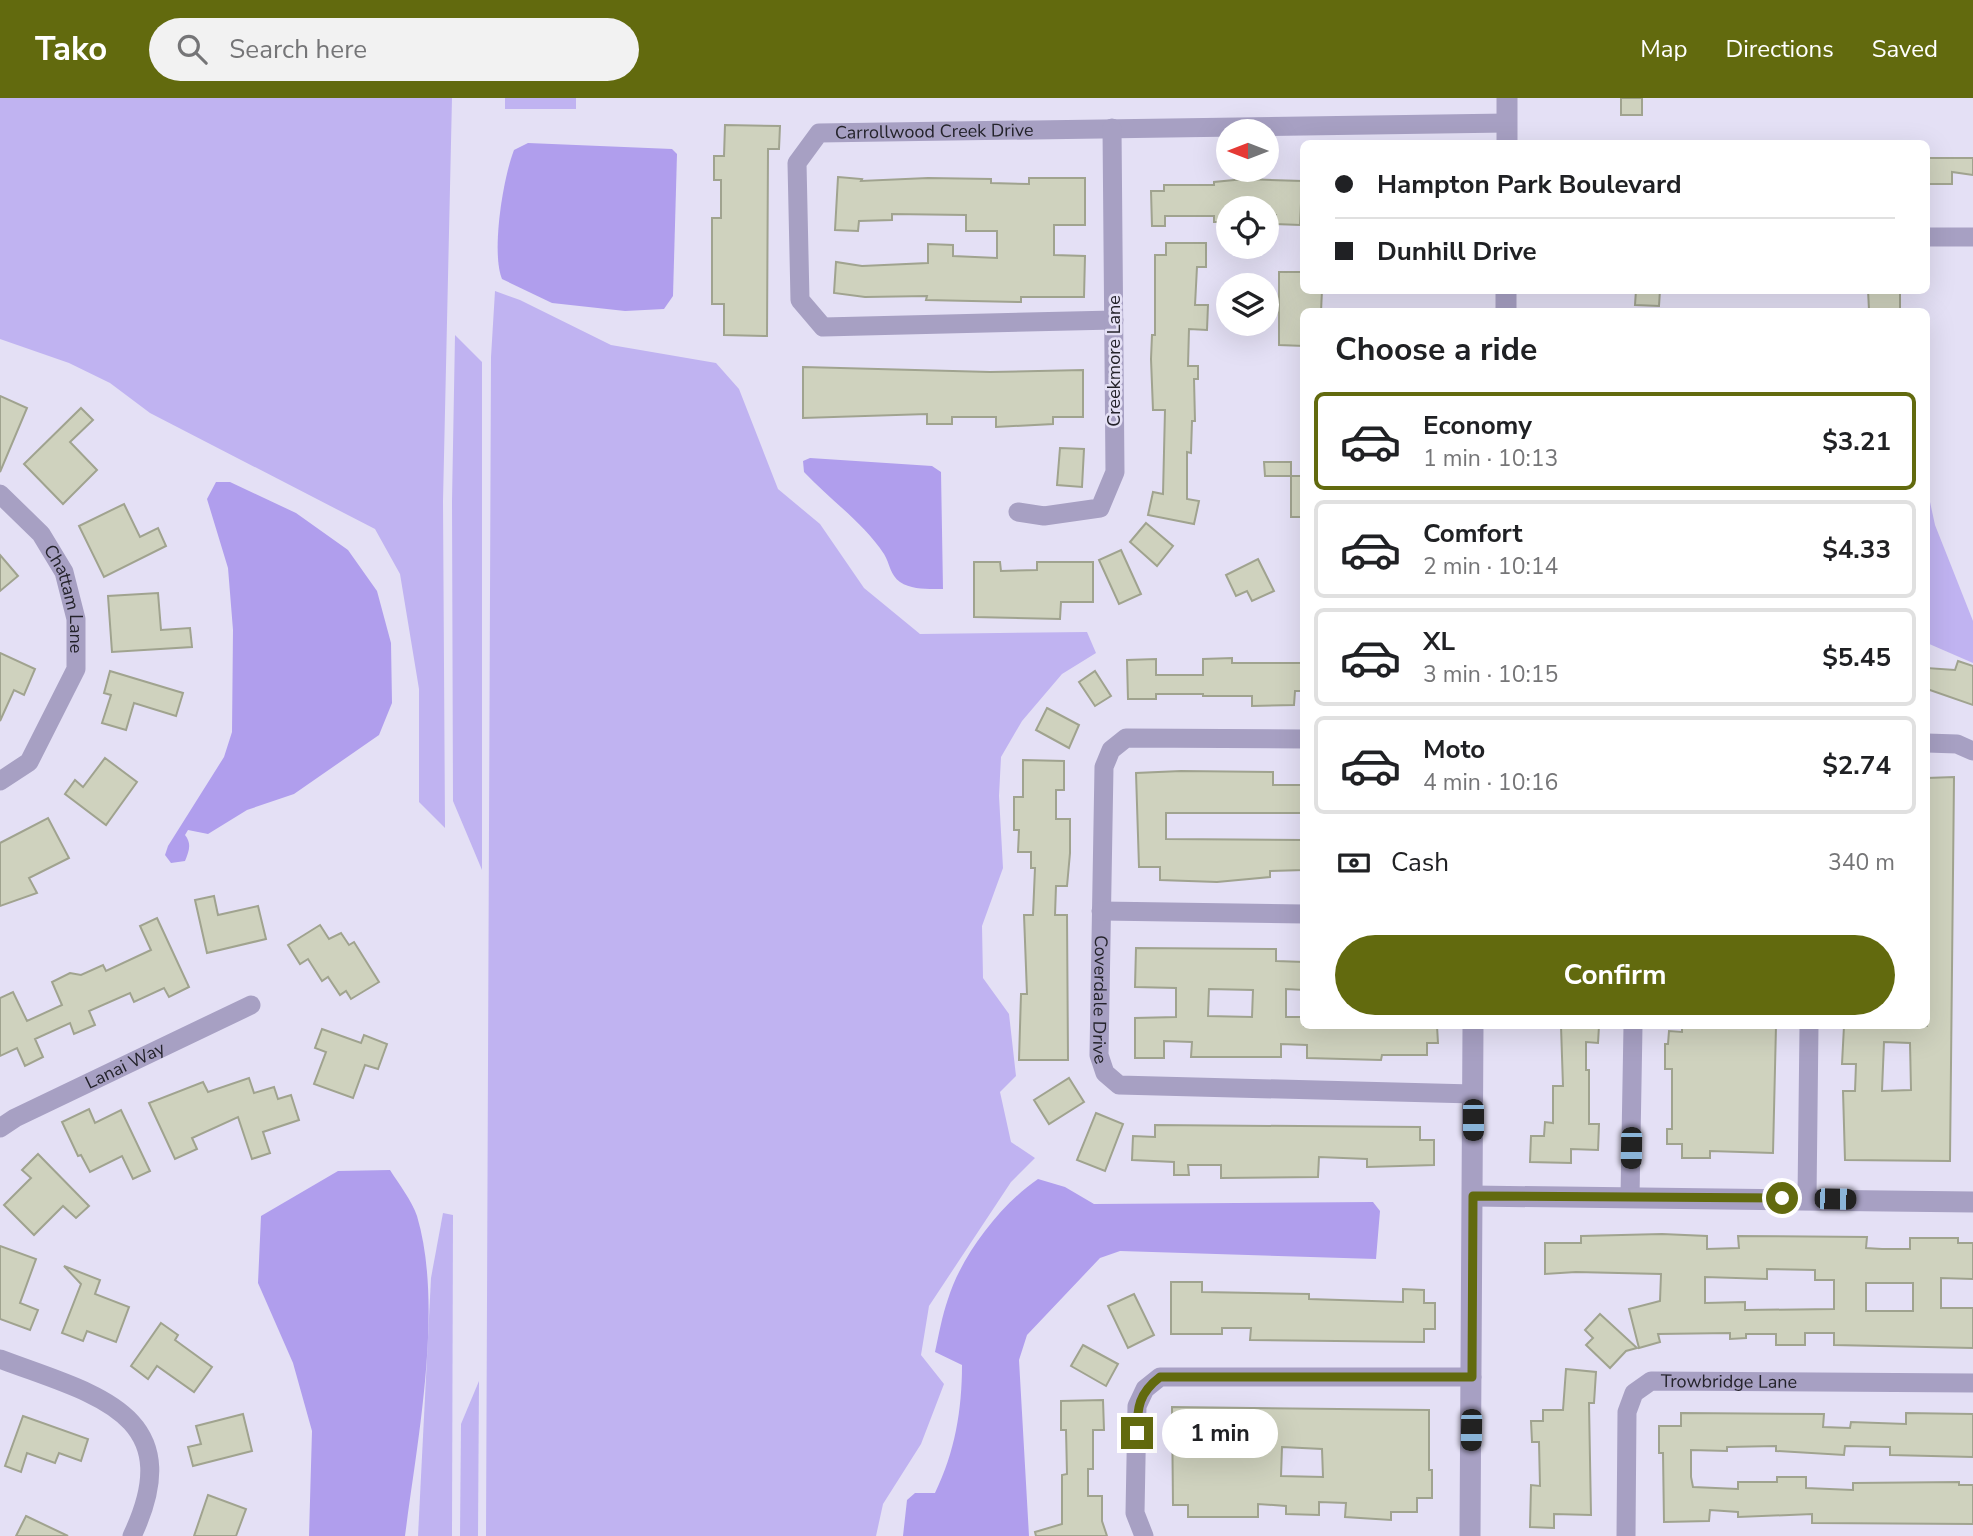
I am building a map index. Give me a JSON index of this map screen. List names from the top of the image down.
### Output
{
  "streets": {
    "street": [
      "Carrollwood Creek Drive",
      "Creekmore Lane",
      "Chattam Lane",
      "Coverdale Drive",
      "Lanai Way",
      "Trowbridge Lane"
    ]
  },
  "crossings": [
    ["Carrollwood Creek Drive", "Creekmore Lane"]
  ],
  "north": "left",
  "page": {
    "header": "Tako",
    "search": "Search here",
    "nav": ["Map", "Directions", "Saved"],
    "banner": ["Hampton Park Boulevard", "Dunhill Drive"],
    "heading": "Choose a ride",
    "list": [
      {
        "name": "Economy",
        "note": "1 min · 10:13",
        "value": "$3.21"
      },
      {
        "name": "Comfort",
        "note": "2 min · 10:14",
        "value": "$4.33"
      },
      {
        "name": "XL",
        "note": "3 min · 10:15",
        "value": "$5.45"
      },
      {
        "name": "Moto",
        "note": "4 min · 10:16",
        "value": "$2.74"
      }
    ],
    "pay": ["Cash", "340 m"],
    "buttons": "Confirm",
    "bubble": "1 min"
  }
}
